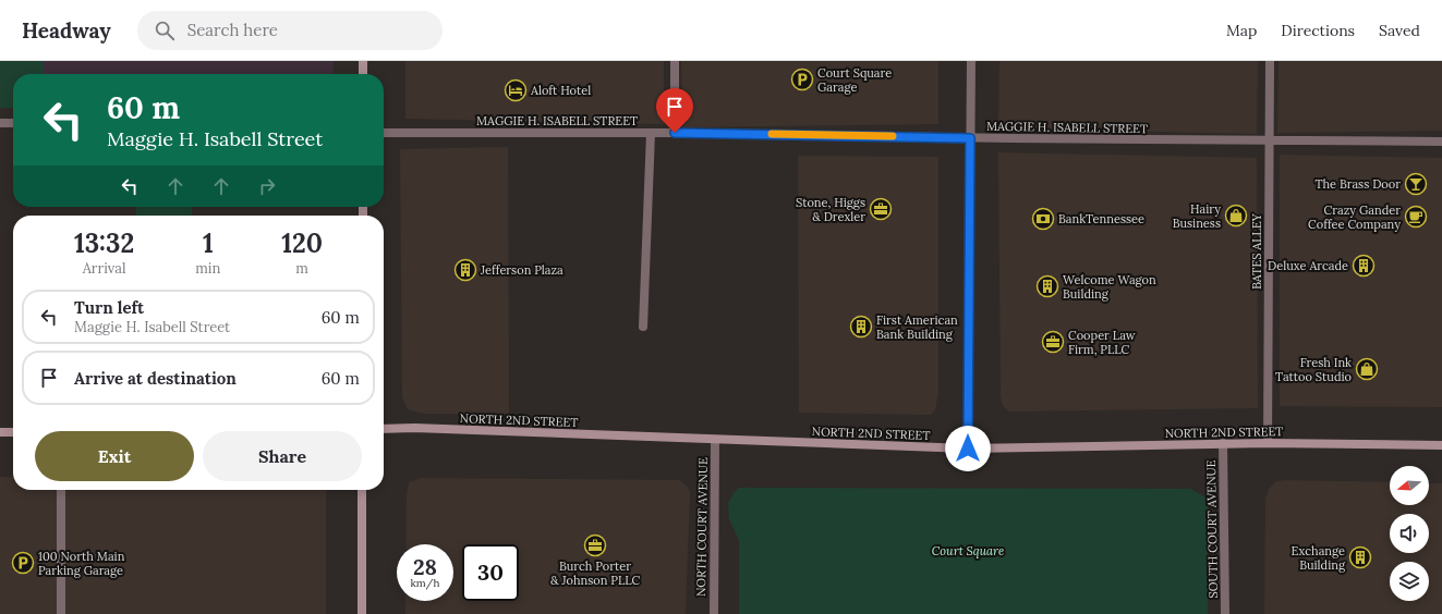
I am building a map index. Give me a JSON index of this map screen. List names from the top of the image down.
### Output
{
  "streets": {
    "main road": ["NORTH 2ND STREET"],
    "street": [
      "MAGGIE H. ISABELL STREET",
      "BATES ALLEY",
      "NORTH COURT AVENUE",
      "SOUTH COURT AVENUE"
    ]
  },
  "crossings": [
    ["MAGGIE H. ISABELL STREET", "BATES ALLEY"],
    ["BATES ALLEY", "NORTH 2ND STREET"],
    ["NORTH 2ND STREET", "NORTH COURT AVENUE"],
    ["NORTH 2ND STREET", "SOUTH COURT AVENUE"]
  ],
  "parks": ["Court Square"],
  "places": {
    "parking": ["Court Square Garage", "100 North Main Parking Garage"],
    "hotel": ["Aloft Hotel"],
    "bar": ["The Brass Door"],
    "office": ["Stone, Higgs & Drexler", "Cooper Law Firm, PLLC", "Burch Porter & Johnson PLLC"],
    "shop": ["Hairy Business", "Fresh Ink Tattoo Studio"],
    "cafe": ["Crazy Gander Coffee Company"],
    "bank": ["BankTennessee"],
    "building": [
      "Deluxe Arcade",
      "Jefferson Plaza",
      "Welcome Wagon Building",
      "First American Bank Building",
      "Exchange Building"
    ]
  },
  "north": "left",
  "page": {
    "header": "Headway",
    "search": "Search here",
    "nav": ["Map", "Directions", "Saved"],
    "turn": ["60 m", "Maggie H. Isabell Street"],
    "eta": [
      "13:32",
      "Arrival",
      "1",
      "min",
      "120",
      "m"
    ],
    "list": [
      {
        "name": "Turn left",
        "note": "Maggie H. Isabell Street",
        "value": "60 m"
      },
      {
        "name": "Arrive at destination",
        "value": "60 m"
      }
    ],
    "buttons": ["Exit", "Share"],
    "speed": "28 km/h",
    "limit": "30"
  }
}
